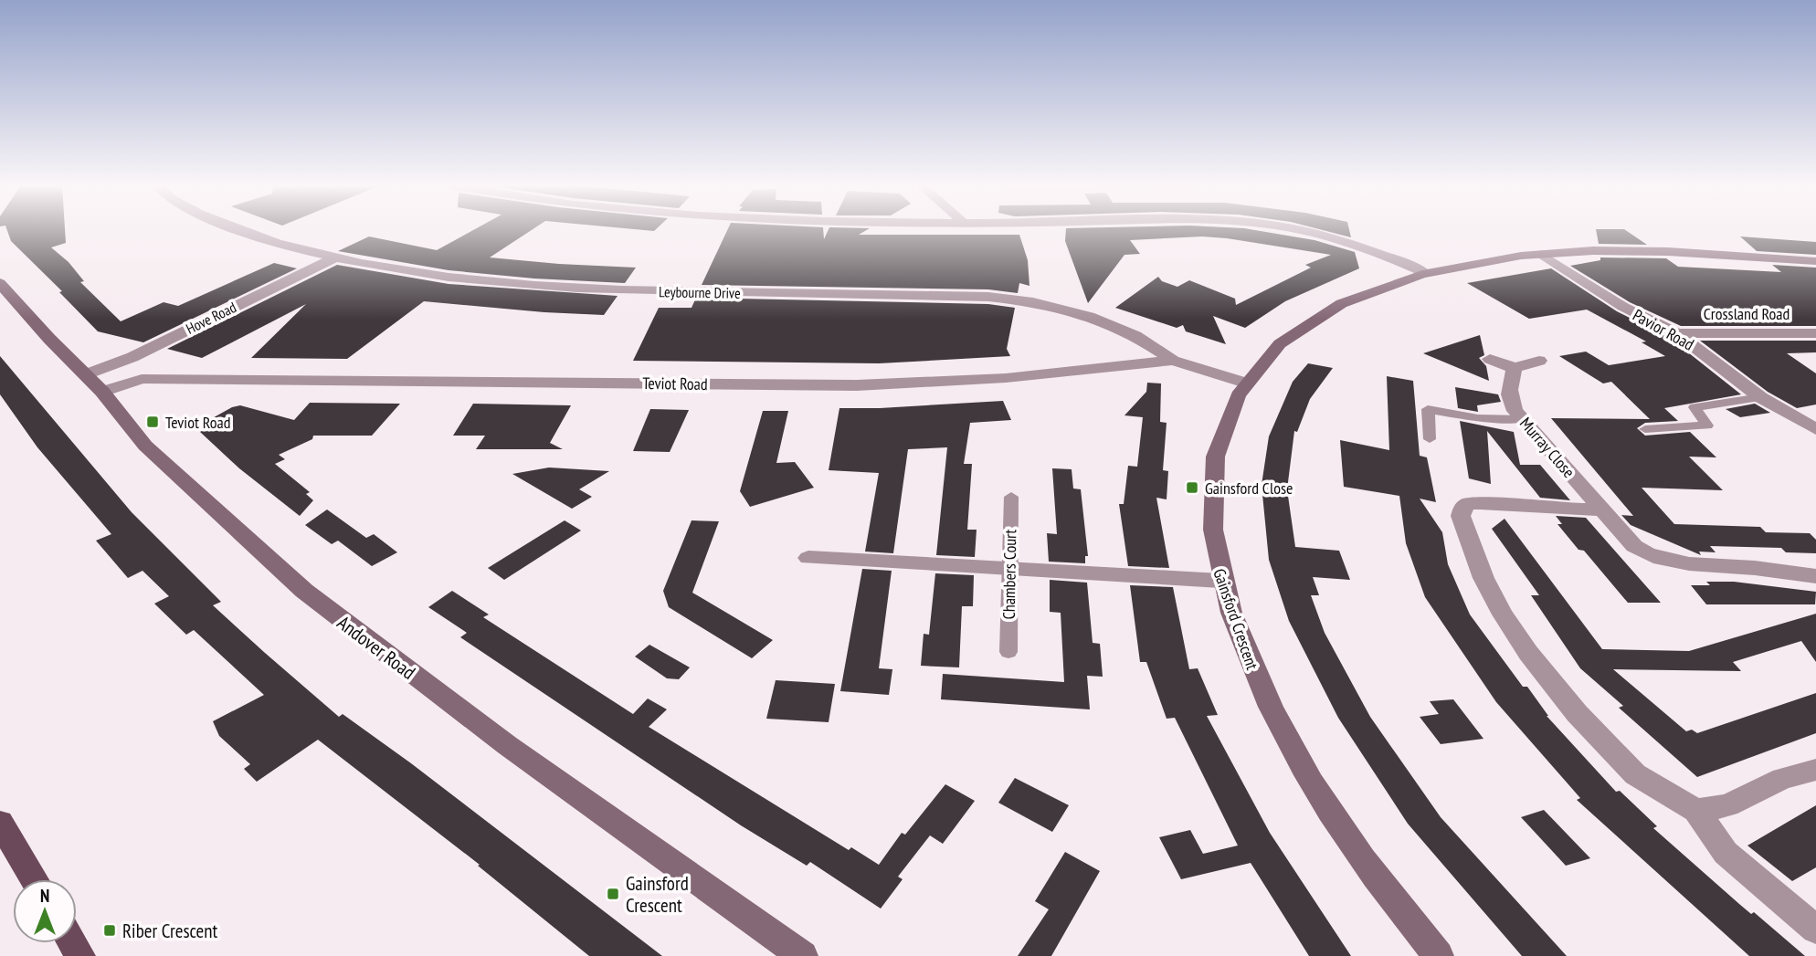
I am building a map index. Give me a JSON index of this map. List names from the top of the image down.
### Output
{
  "streets": {
    "street": [
      "Leybourne Drive",
      "Crossland Road",
      "Hove Road",
      "Pavior Road",
      "Teviot Road",
      "Murray Close",
      "Gainsford Crescent",
      "Andover Road"
    ],
    "lane": ["Chambers Court"]
  },
  "crossings": [
    ["Leybourne Drive", "Hove Road"],
    ["Leybourne Drive", "Teviot Road"],
    ["Leybourne Drive", "Gainsford Crescent"],
    ["Crossland Road", "Pavior Road"],
    ["Hove Road", "Andover Road"],
    ["Pavior Road", "Gainsford Crescent"],
    ["Teviot Road", "Andover Road"]
  ],
  "places": {
    "transit": [
      "Teviot Road",
      "Gainsford Close",
      "Gainsford Crescent",
      "Riber Crescent"
    ]
  },
  "north": "top"
}
